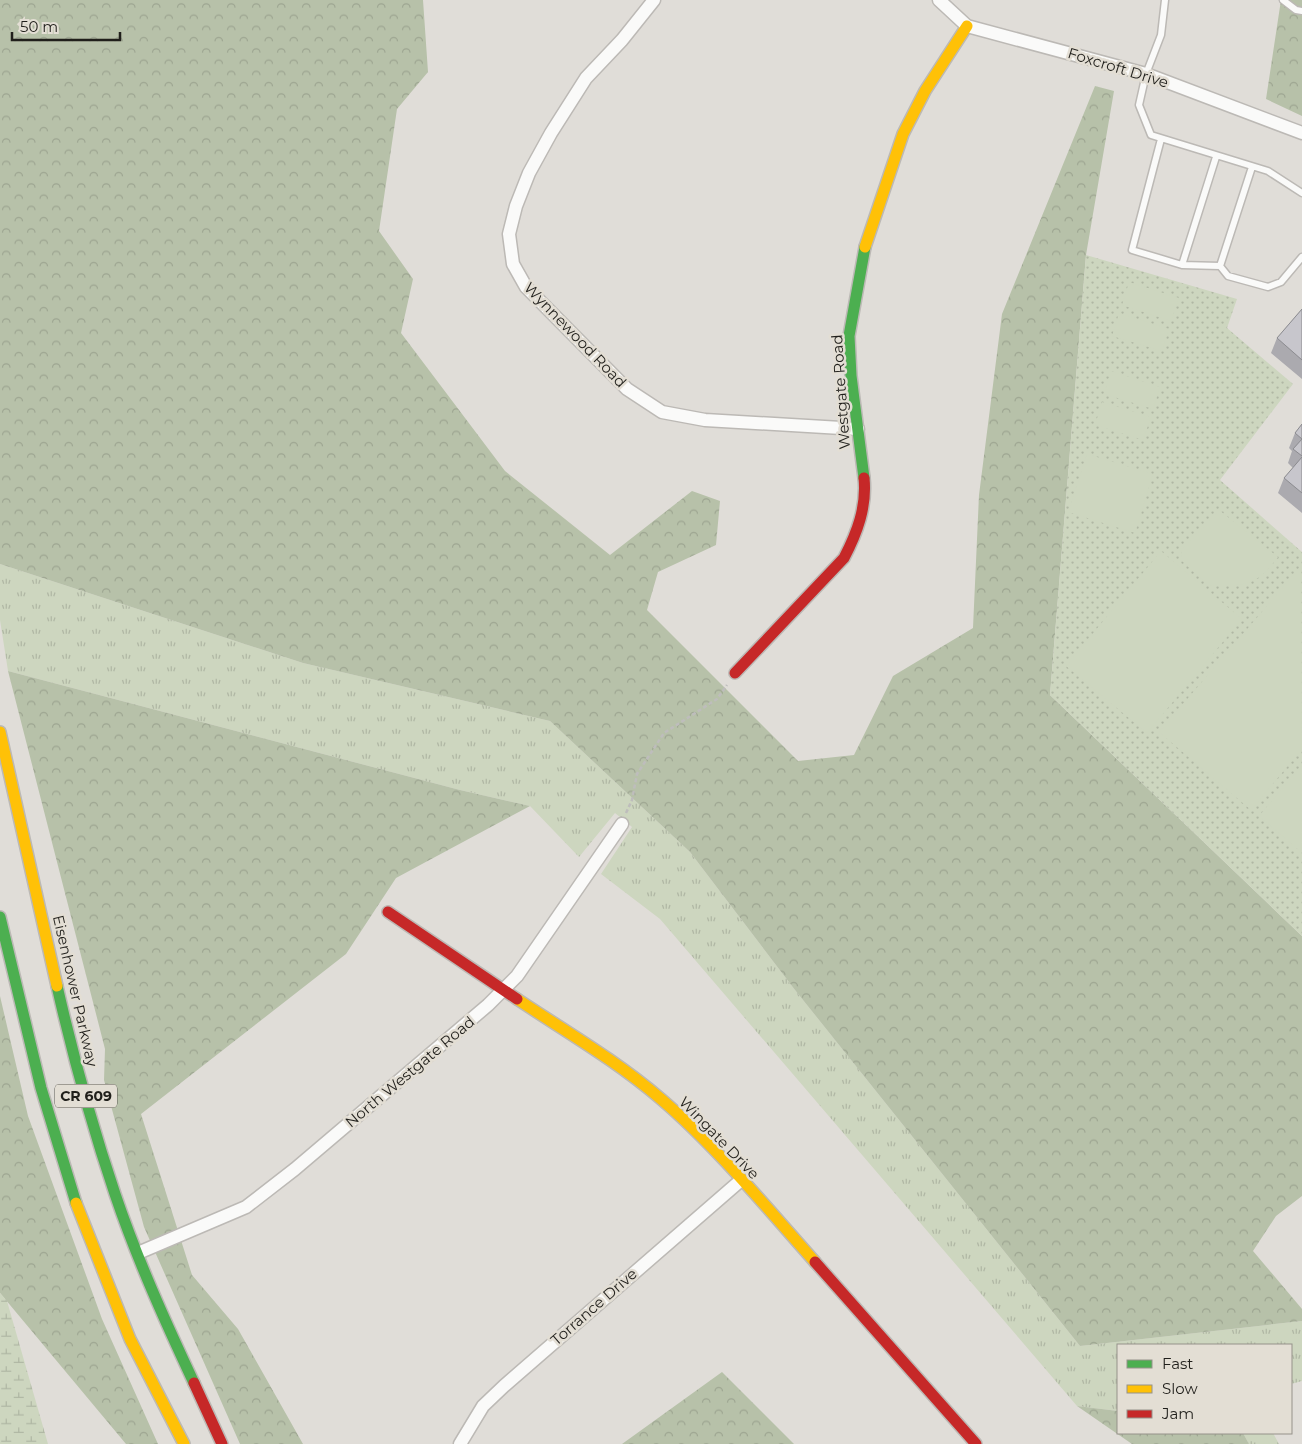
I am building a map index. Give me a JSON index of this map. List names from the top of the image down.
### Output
{
  "streets": {
    "street": [
      "Foxcroft Drive",
      "Wynnewood Road",
      "Westgate Road",
      "Eisenhower Parkway",
      "North Westgate Road",
      "CR 609",
      "Wingate Drive",
      "Torrance Drive"
    ]
  },
  "crossings": [
    ["Foxcroft Drive", "Westgate Road"],
    ["Wynnewood Road", "Westgate Road"],
    ["Eisenhower Parkway", "North Westgate Road"],
    ["North Westgate Road", "Wingate Drive"],
    ["Wingate Drive", "Torrance Drive"]
  ],
  "legend": ["Fast", "Slow", "Jam"],
  "scale_bar": "50 m"
}
